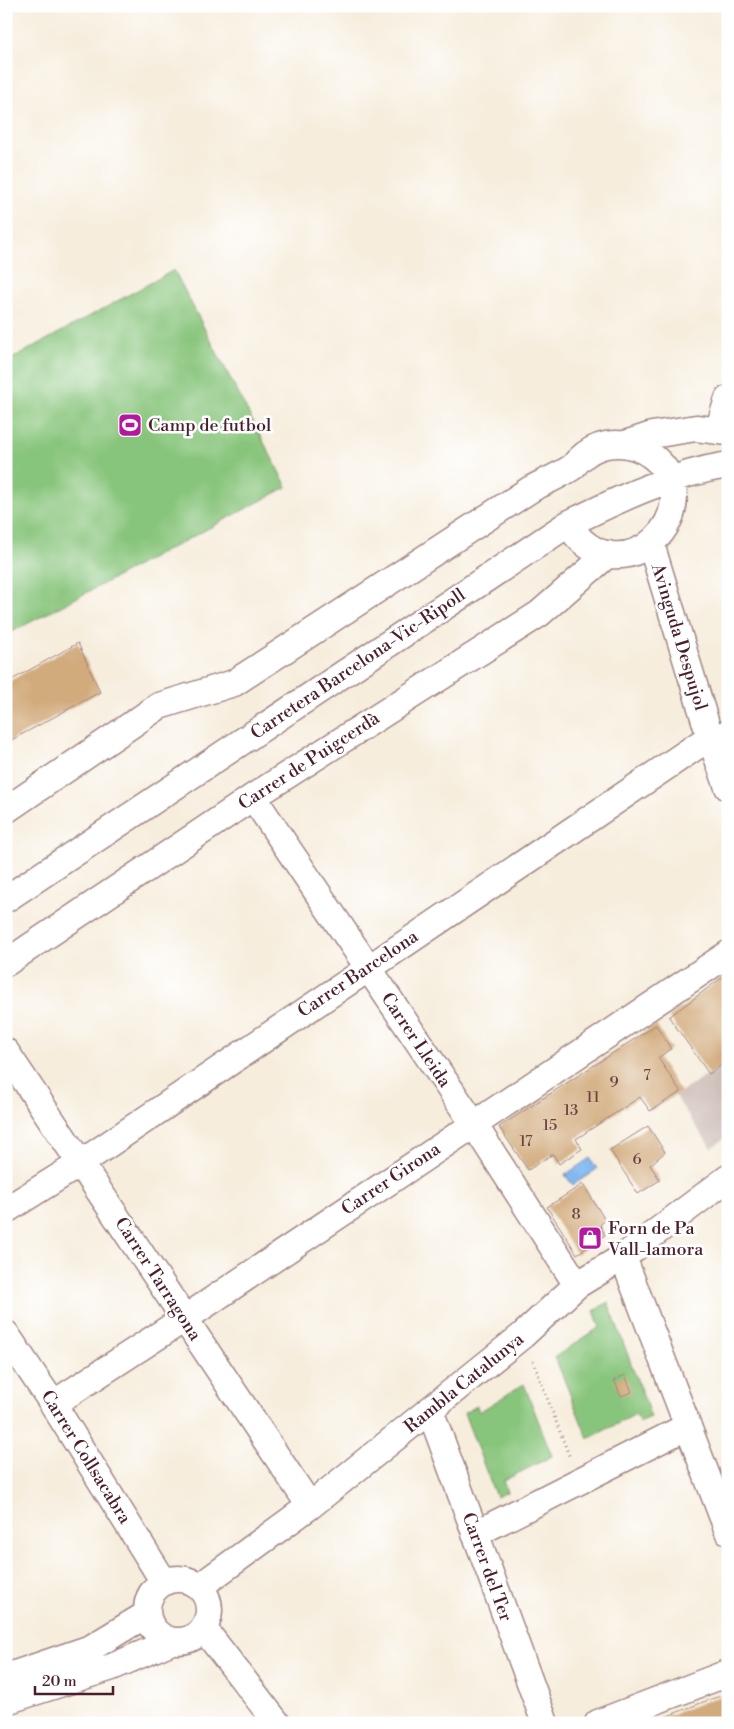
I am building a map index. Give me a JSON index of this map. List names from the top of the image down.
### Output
{
  "streets": {
    "street": [
      "Avinguda Despujol",
      "Carretera Barcelona-Vic-Ripoll",
      "Carrer de Puigcerdà",
      "Carrer Barcelona",
      "Carrer Lleida",
      "Carrer Girona",
      "Carrer Tarragona",
      "Rambla Catalunya",
      "Carrer Collsacabra",
      "Carrer del Ter"
    ]
  },
  "crossings": [
    ["Avinguda Despujol", "Carrer Barcelona"],
    ["Carrer de Puigcerdà", "Carrer Lleida"],
    ["Carrer Barcelona", "Carrer Lleida"],
    ["Carrer Barcelona", "Carrer Tarragona"],
    ["Carrer Lleida", "Carrer Girona"],
    ["Carrer Lleida", "Rambla Catalunya"],
    ["Carrer Girona", "Carrer Tarragona"],
    ["Carrer Girona", "Carrer Collsacabra"],
    ["Carrer Tarragona", "Rambla Catalunya"],
    ["Rambla Catalunya", "Carrer Collsacabra"],
    ["Rambla Catalunya", "Carrer del Ter"]
  ],
  "places": {
    "sports": ["Camp de futbol"],
    "shop": ["Forn de Pa Vall-lamora"]
  },
  "house_numbers": [
    "7",
    "9",
    "11",
    "13",
    "15",
    "17",
    "6",
    "8"
  ],
  "scale_bar": "20 m"
}
